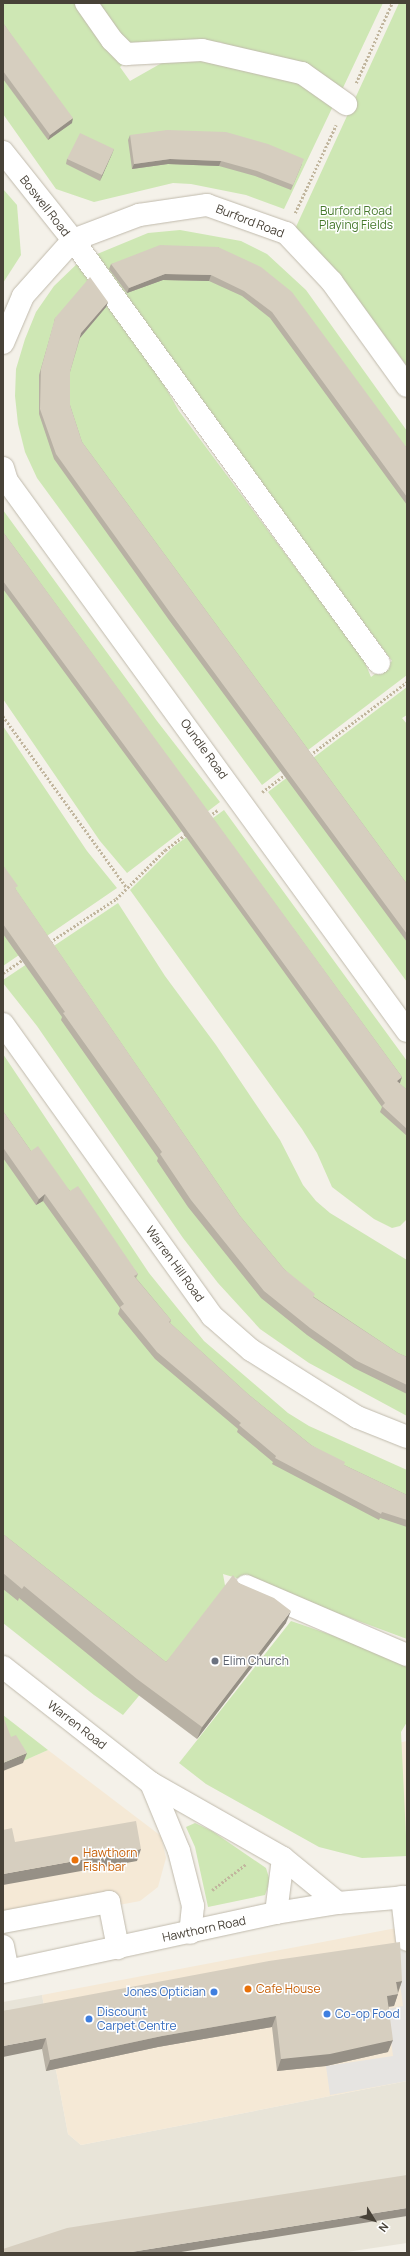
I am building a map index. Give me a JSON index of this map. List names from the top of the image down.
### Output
{
  "streets": {
    "street": [
      "Boswell Road",
      "Burford Road",
      "Oundle Road",
      "Warren Hill Road",
      "Warren Road",
      "Hawthorn Road"
    ]
  },
  "crossings": [
    ["Boswell Road", "Burford Road"],
    ["Warren Road", "Hawthorn Road"]
  ],
  "parks": ["Burford Road Playing Fields"],
  "places": [
    "Elim Church",
    "Hawthorn Fish bar",
    "Cafe House",
    "Jones Optician",
    "Co-op Food",
    "Discount Carpet Centre"
  ],
  "north": "bottom right"
}
